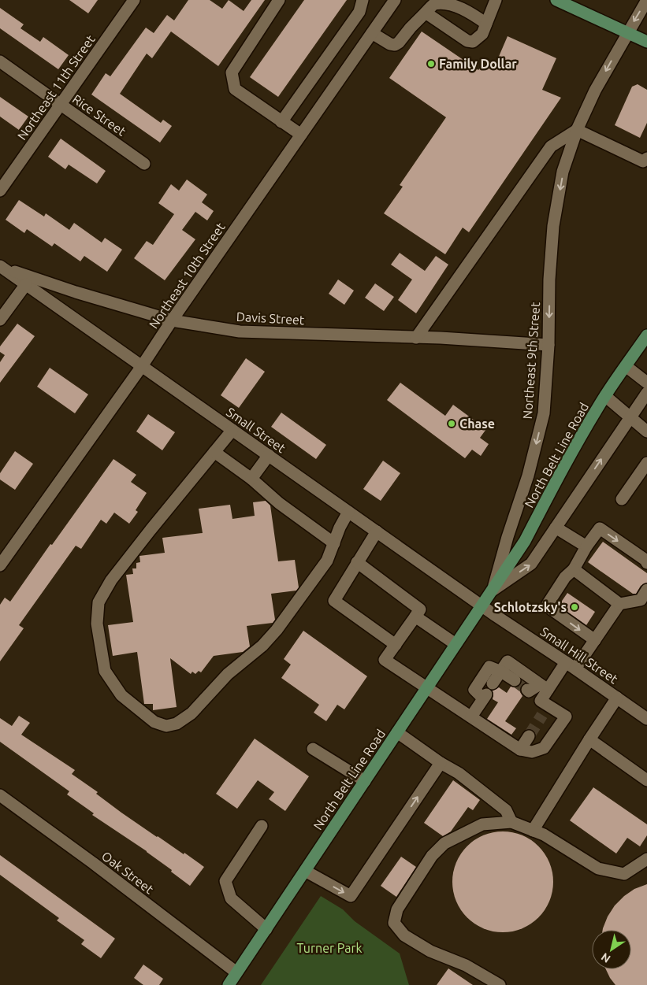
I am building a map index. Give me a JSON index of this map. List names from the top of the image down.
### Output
{
  "streets": {
    "main road": ["North Belt Line Road"],
    "street": [
      "Northeast 11th Street",
      "Rice Street",
      "Northeast 10th Street",
      "Davis Street",
      "Northeast 9th Street",
      "Small Street",
      "Small Hill Street",
      "Oak Street"
    ]
  },
  "crossings": [
    ["Northeast 11th Street", "Rice Street"],
    ["Northeast 10th Street", "Davis Street"],
    ["Northeast 10th Street", "Small Street"],
    ["Davis Street", "Northeast 9th Street"],
    ["Davis Street", "Small Street"],
    ["Northeast 9th Street", "North Belt Line Road"],
    ["Small Street", "North Belt Line Road"],
    ["Small Street", "Small Hill Street"],
    ["North Belt Line Road", "Oak Street"]
  ],
  "parks": ["Turner Park"],
  "places": ["Family Dollar", "Chase", "Schlotzsky's"],
  "north": "bottom left"
}
